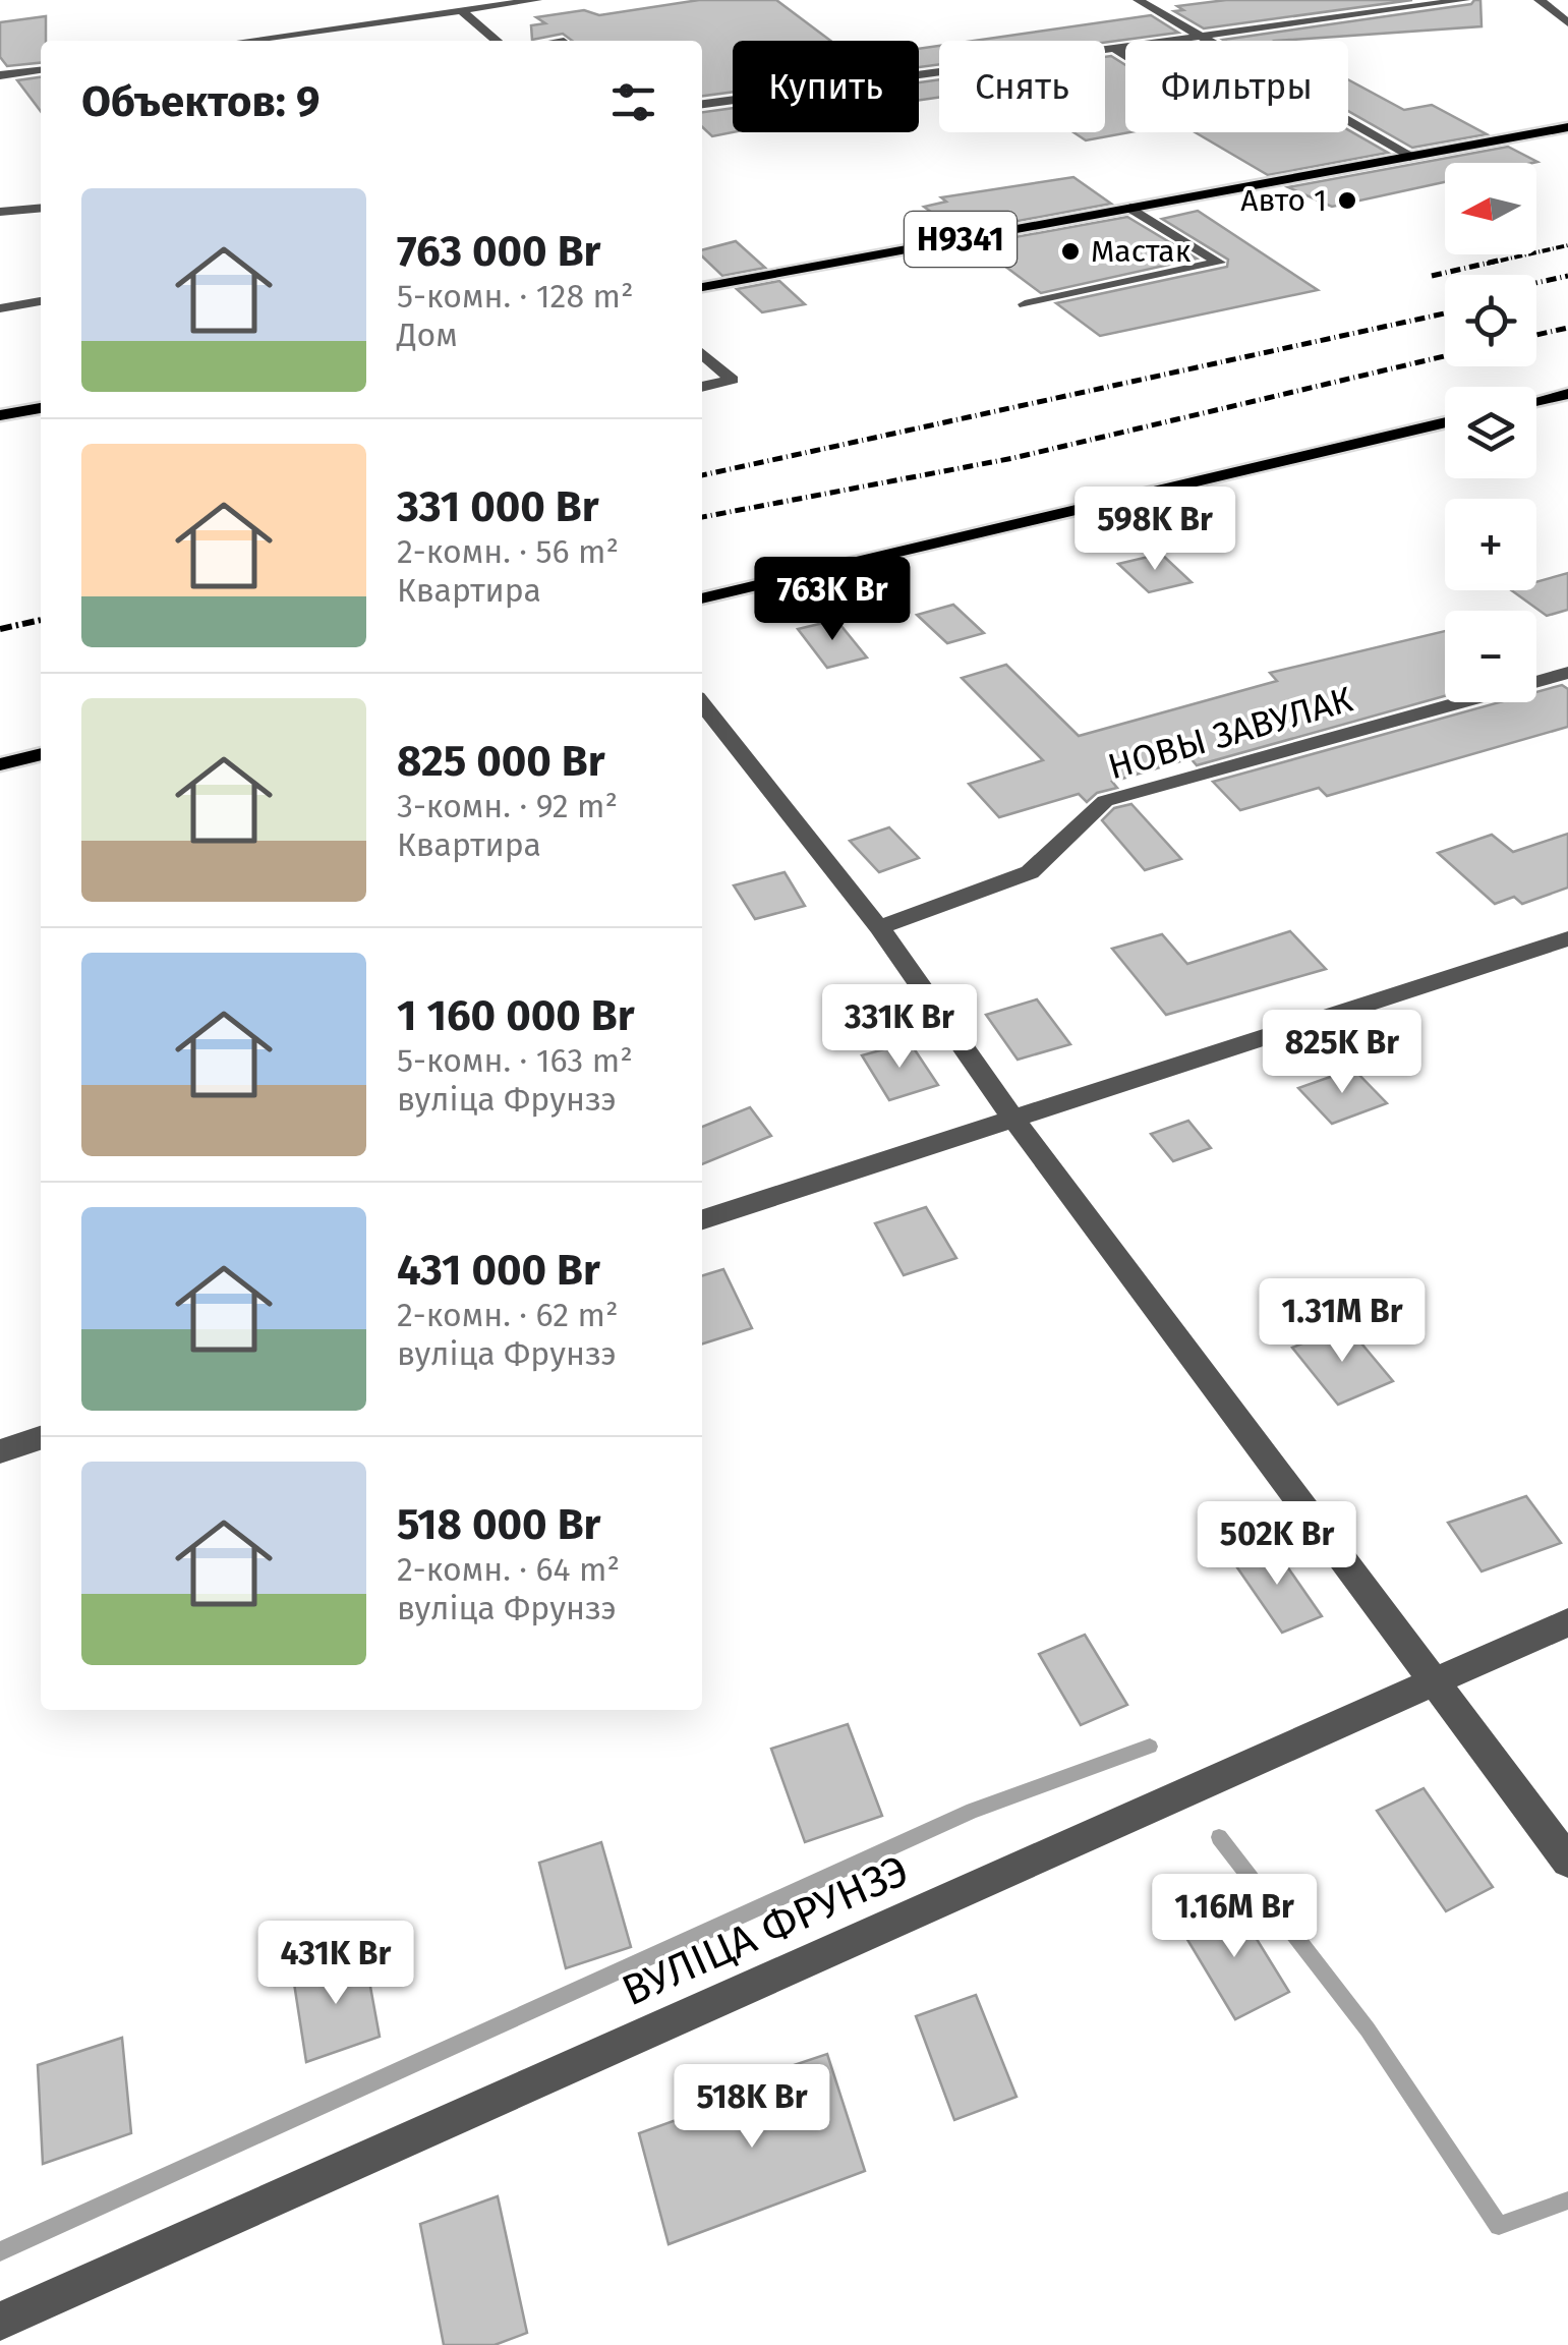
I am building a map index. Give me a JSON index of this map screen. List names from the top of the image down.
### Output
{
  "streets": {
    "main road": ["Н9341"],
    "street": ["НОВЫ ЗАВУЛАК", "ВУЛІЦА ФРУНЗЭ"]
  },
  "places": ["Авто 1", "Мастак"],
  "north": "left",
  "page": {
    "chip": ["Купить", "Снять", "Фильтры"],
    "heading": "Объектов: 9",
    "map_buttons": ["+", "−"],
    "list": [
      {
        "name": "763 000 Br",
        "note": "5-комн. · 128 m² · Дом"
      },
      {
        "name": "331 000 Br",
        "note": "2-комн. · 56 m² · Квартира"
      },
      {
        "name": "825 000 Br",
        "note": "3-комн. · 92 m² · Квартира"
      },
      {
        "name": "1 160 000 Br",
        "note": "5-комн. · 163 m² · вуліца Фрунзэ"
      },
      {
        "name": "431 000 Br",
        "note": "2-комн. · 62 m² · вуліца Фрунзэ"
      },
      {
        "name": "518 000 Br",
        "note": "2-комн. · 64 m² · вуліца Фрунзэ"
      }
    ],
    "price": [
      "598K Br",
      "763K Br",
      "331K Br",
      "825K Br",
      "1.31M Br",
      "502K Br",
      "1.16M Br",
      "431K Br",
      "518K Br"
    ]
  }
}
